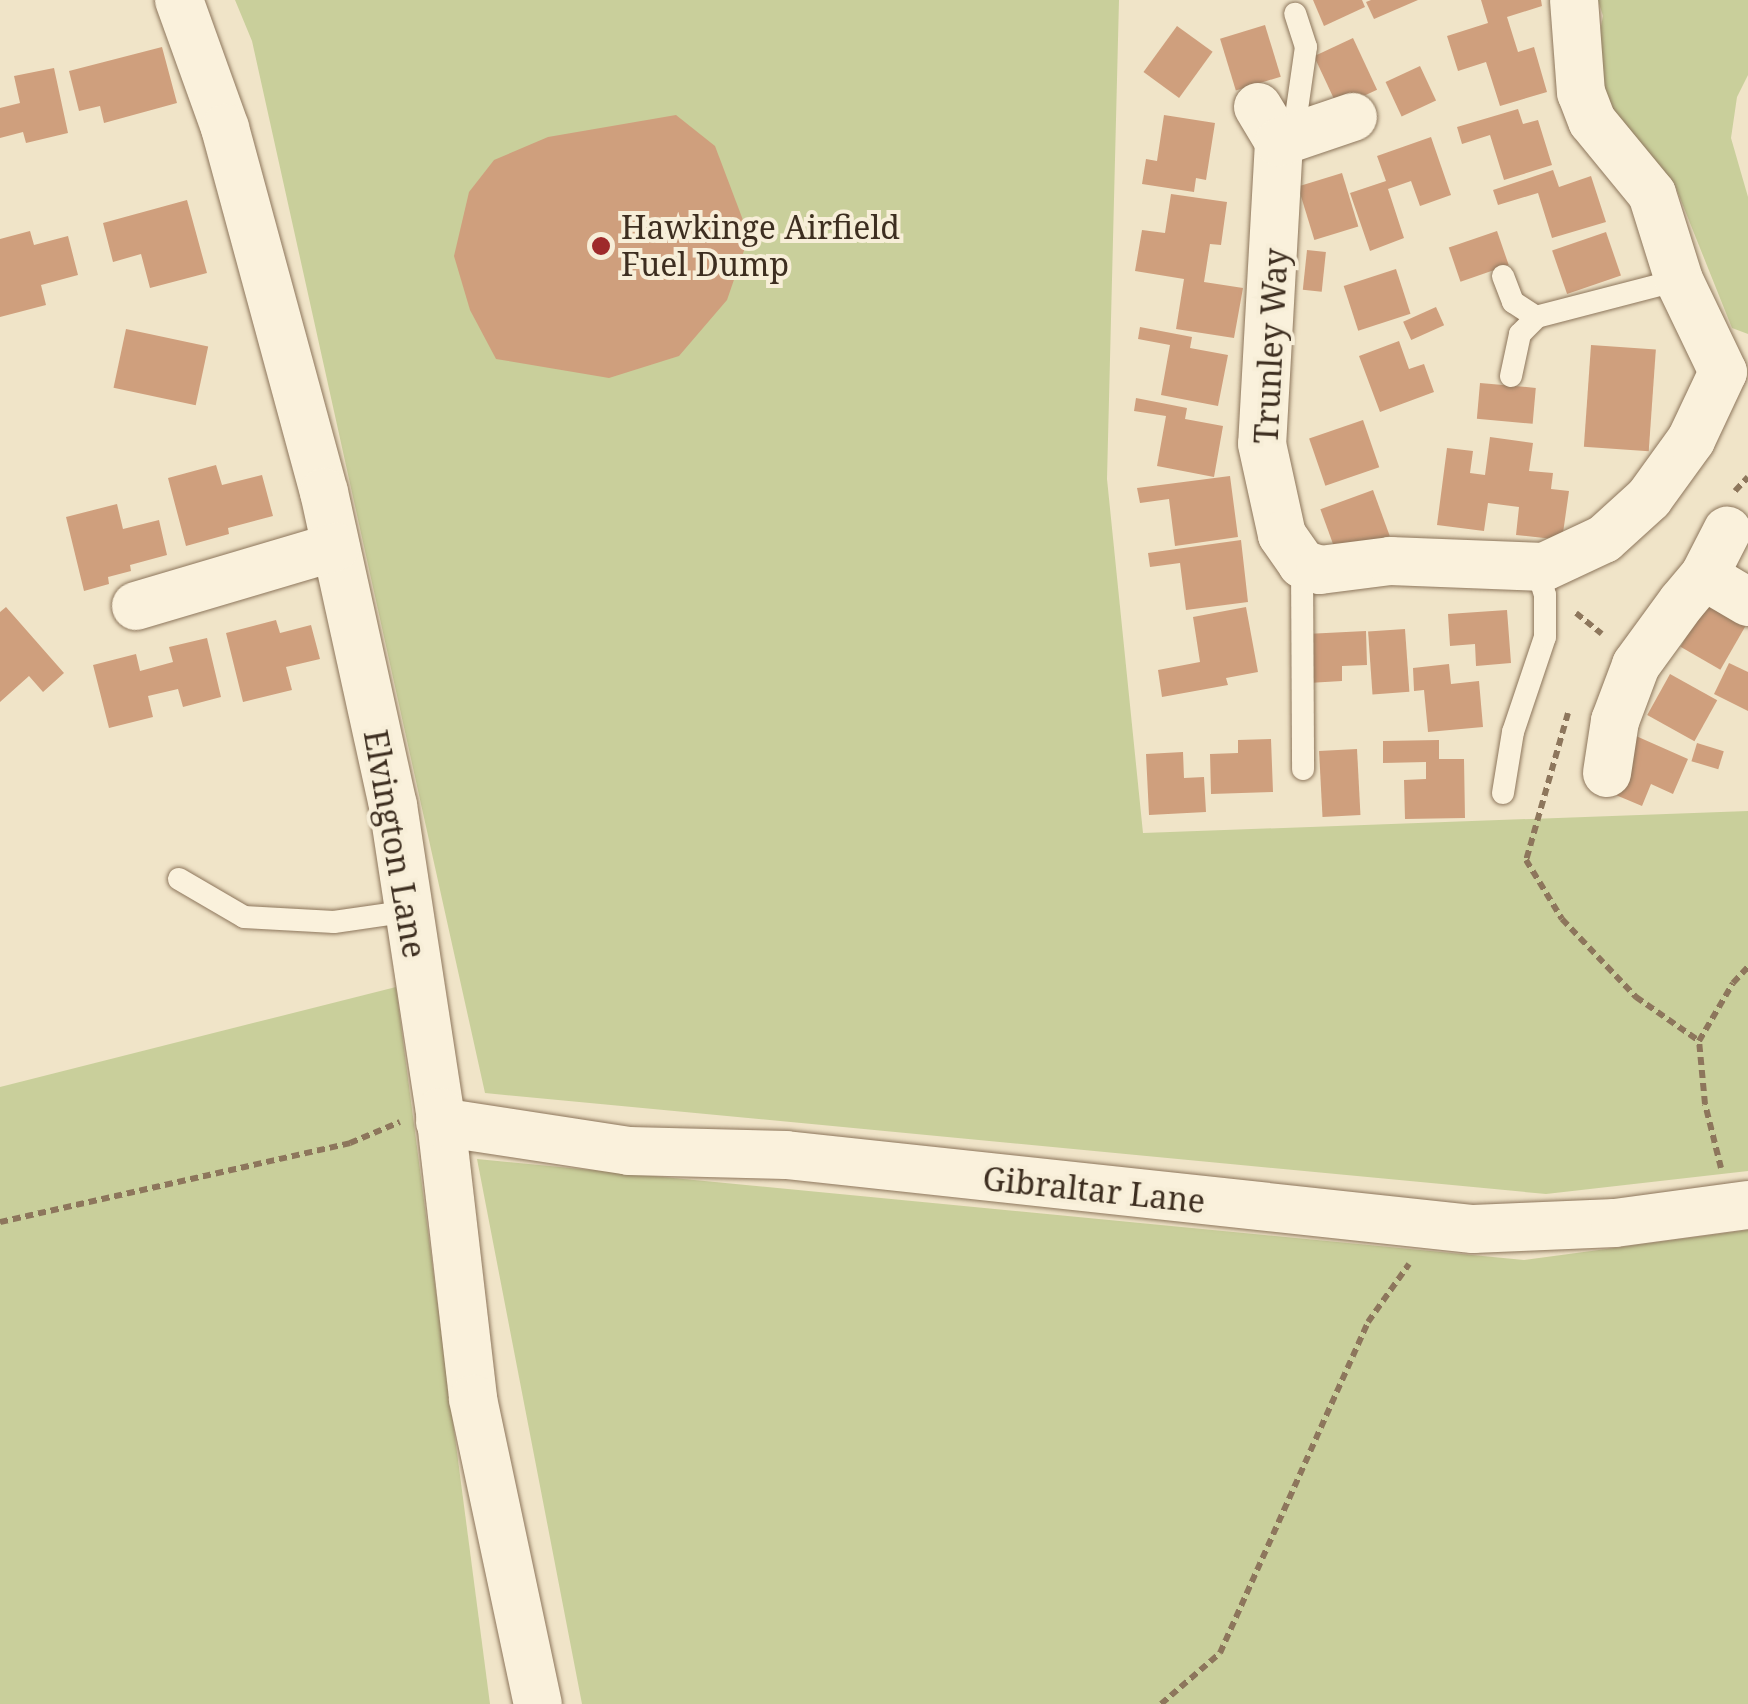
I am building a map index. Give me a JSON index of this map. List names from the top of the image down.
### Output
{
  "streets": {
    "street": ["Trunley Way", "Elvington Lane", "Gibraltar Lane"]
  },
  "crossings": [
    ["Elvington Lane", "Gibraltar Lane"]
  ],
  "places": ["Hawkinge Airfield Fuel Dump"]
}
